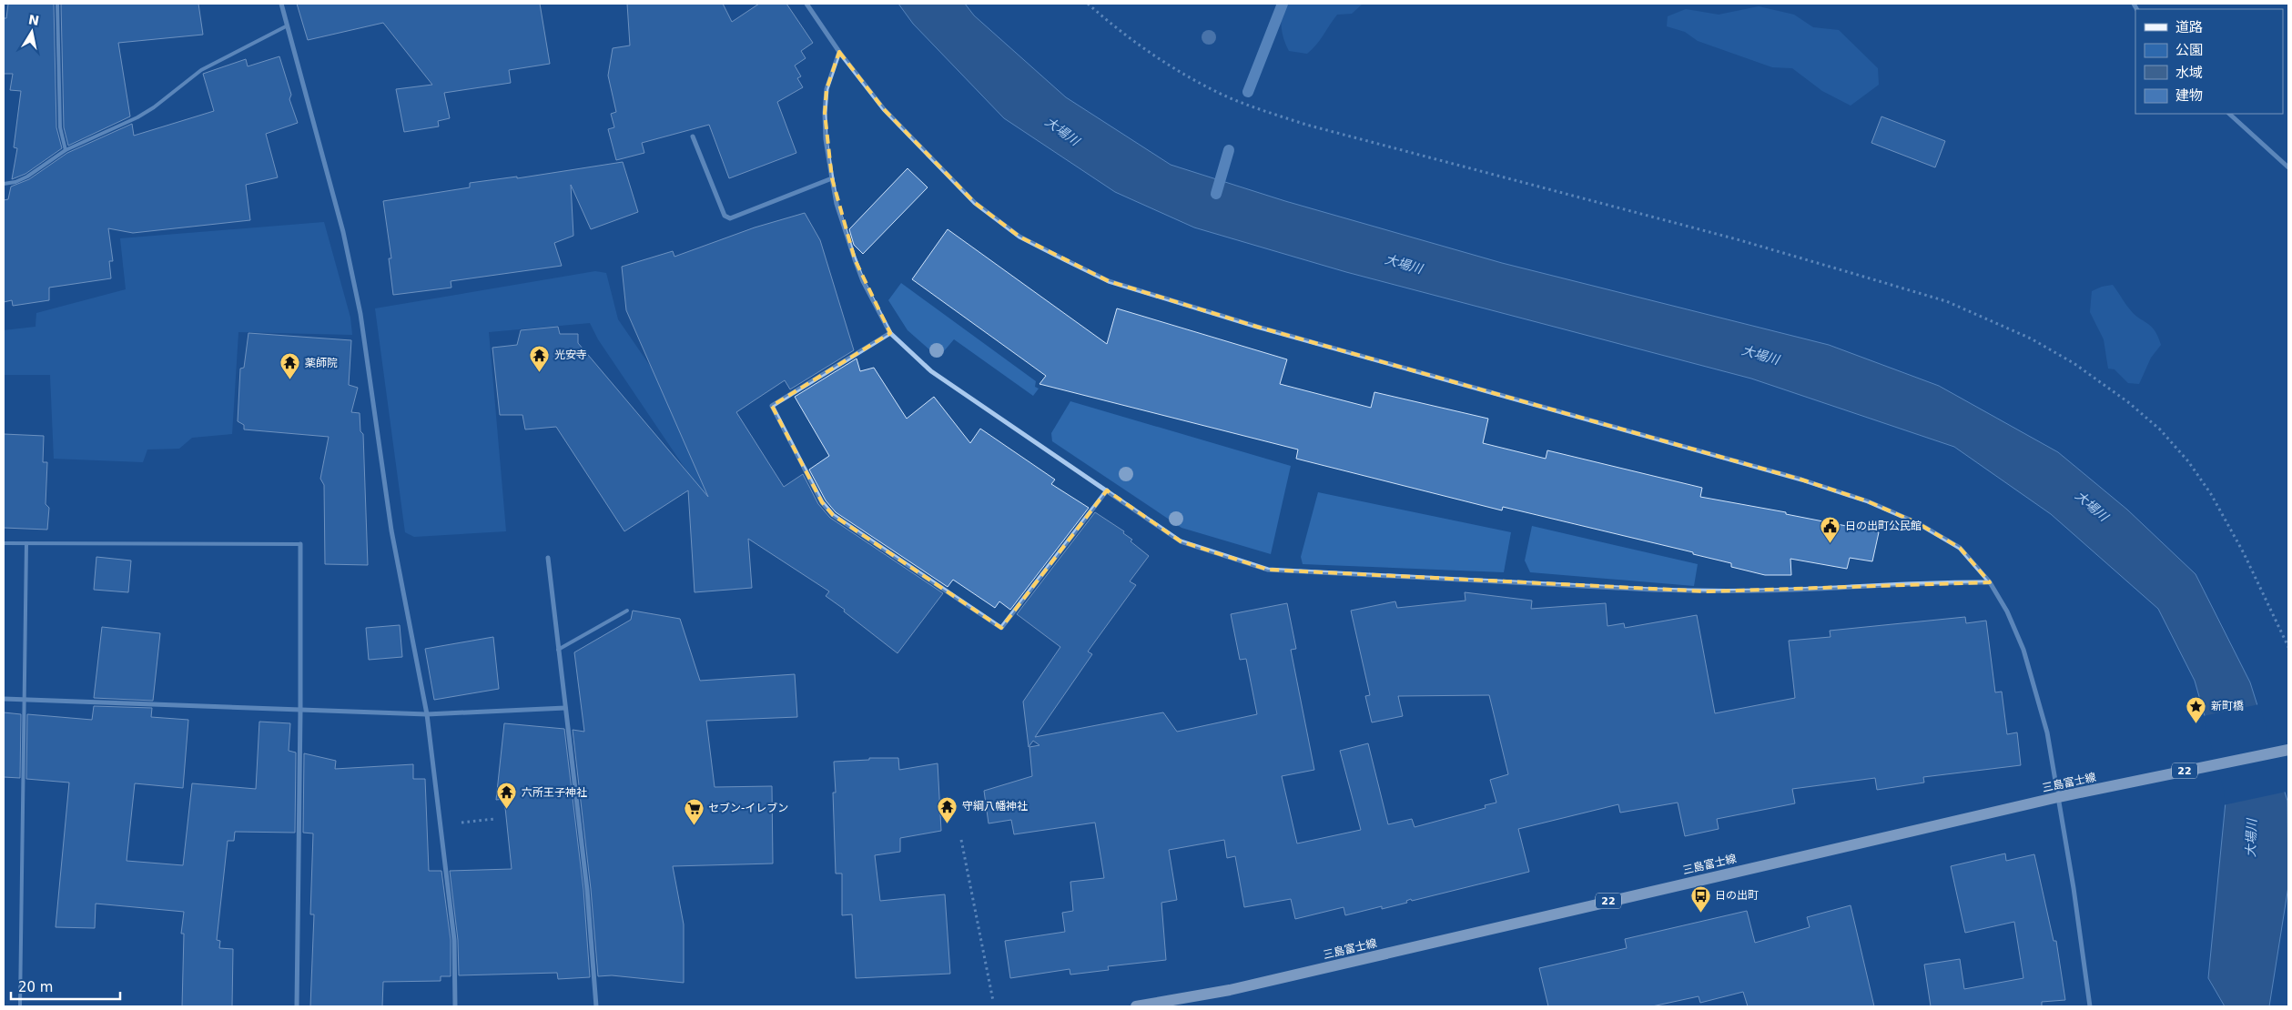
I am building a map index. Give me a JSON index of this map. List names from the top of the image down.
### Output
{
  "streets": {
    "main road": ["22", "三島富士線"]
  },
  "water": ["大場川"],
  "places": {
    "temple": [
      "光安寺",
      "薬師院",
      "六所王子神社",
      "守綱八幡神社"
    ],
    "public building": ["日の出町公民館"],
    "place": ["新町橋"],
    "supermarket": ["セブン-イレブン"],
    "bus stop": ["日の出町"]
  },
  "legend": [
    "道路",
    "公園",
    "水域",
    "建物"
  ],
  "scale_bar": "20 m",
  "north": "top"
}
